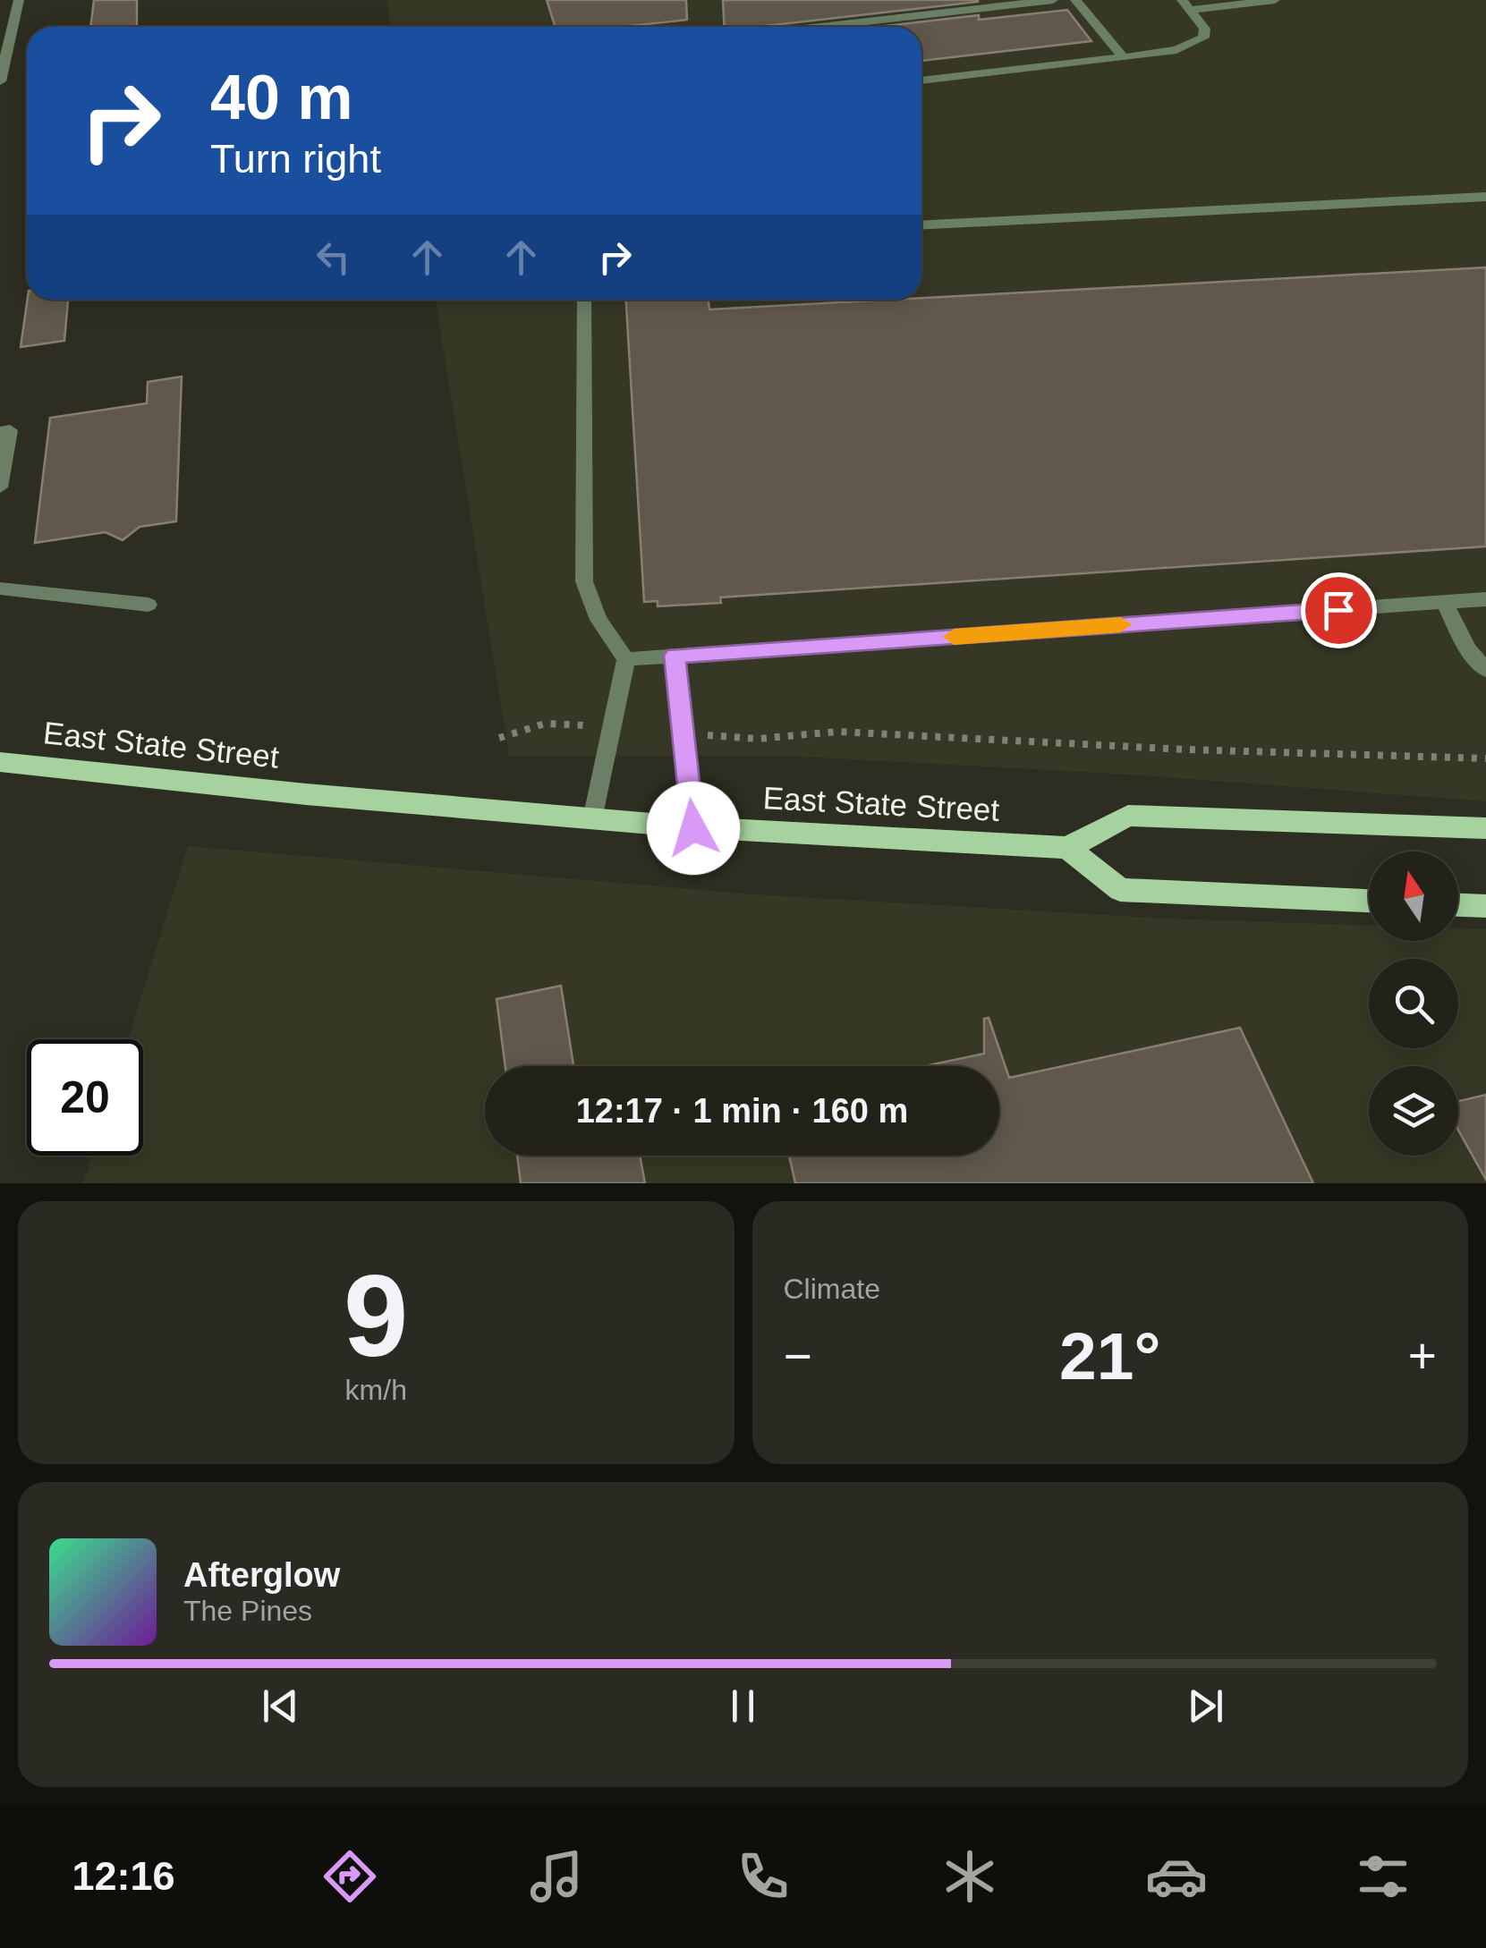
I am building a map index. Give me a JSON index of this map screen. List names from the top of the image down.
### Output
{
  "streets": {
    "main road": ["East State Street"]
  },
  "north": "top",
  "page": {
    "turn": ["40 m", "Turn right"],
    "limit": "20",
    "trip": "12:17 · 1 min · 160 m",
    "tile": [
      ["9", "km/h"],
      "Climate"
    ],
    "heat": ["−", "21°", "+"],
    "song": ["Afterglow", "The Pines"],
    "tabs": "12:16"
  }
}
